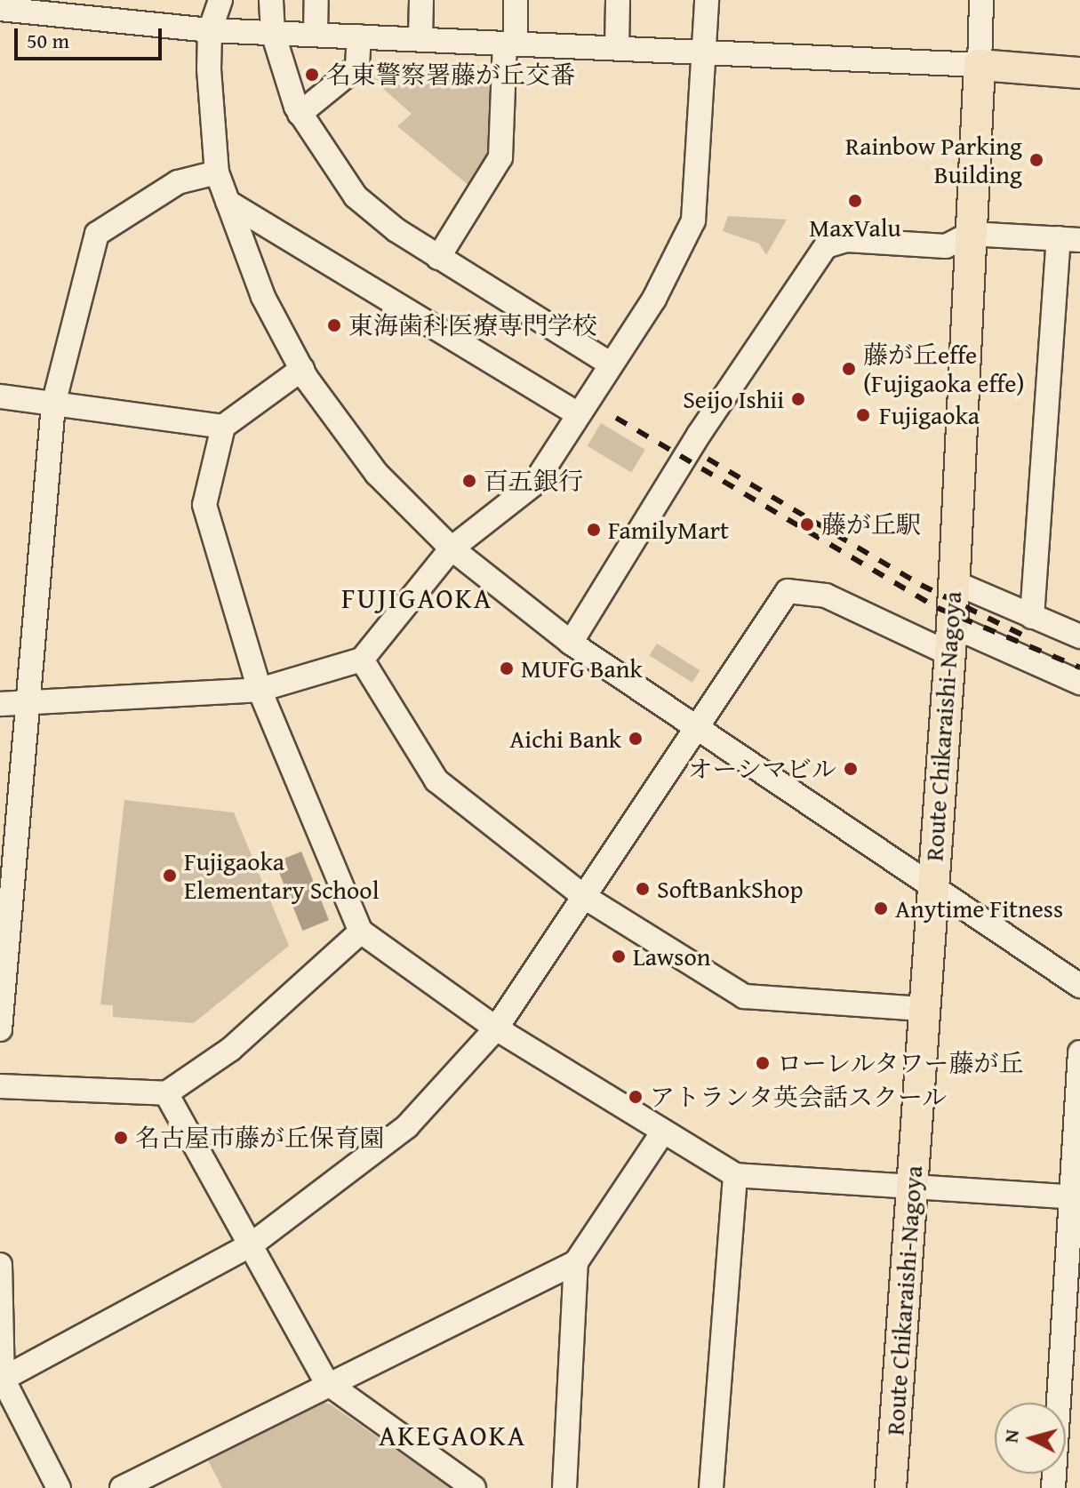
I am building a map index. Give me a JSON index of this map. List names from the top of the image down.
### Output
{
  "streets": {
    "main road": ["Route Chikaraishi-Nagoya"]
  },
  "districts": ["FUJIGAOKA", "AKEGAOKA"],
  "places": [
    "名東警察署藤が丘交番",
    "Rainbow Parking Building",
    "MaxValu",
    "東海歯科医療専門学校",
    "藤が丘effe (Fujigaoka effe)",
    "Seijo Ishii",
    "Fujigaoka",
    "百五銀行",
    "藤が丘駅",
    "FamilyMart",
    "MUFG Bank",
    "Aichi Bank",
    "オーシマビル",
    "Fujigaoka Elementary School",
    "SoftBankShop",
    "Anytime Fitness",
    "Lawson",
    "ローレルタワー藤が丘",
    "アトランタ英会話スクール",
    "名古屋市藤が丘保育園"
  ],
  "scale_bar": "50 m",
  "north": "left"
}
